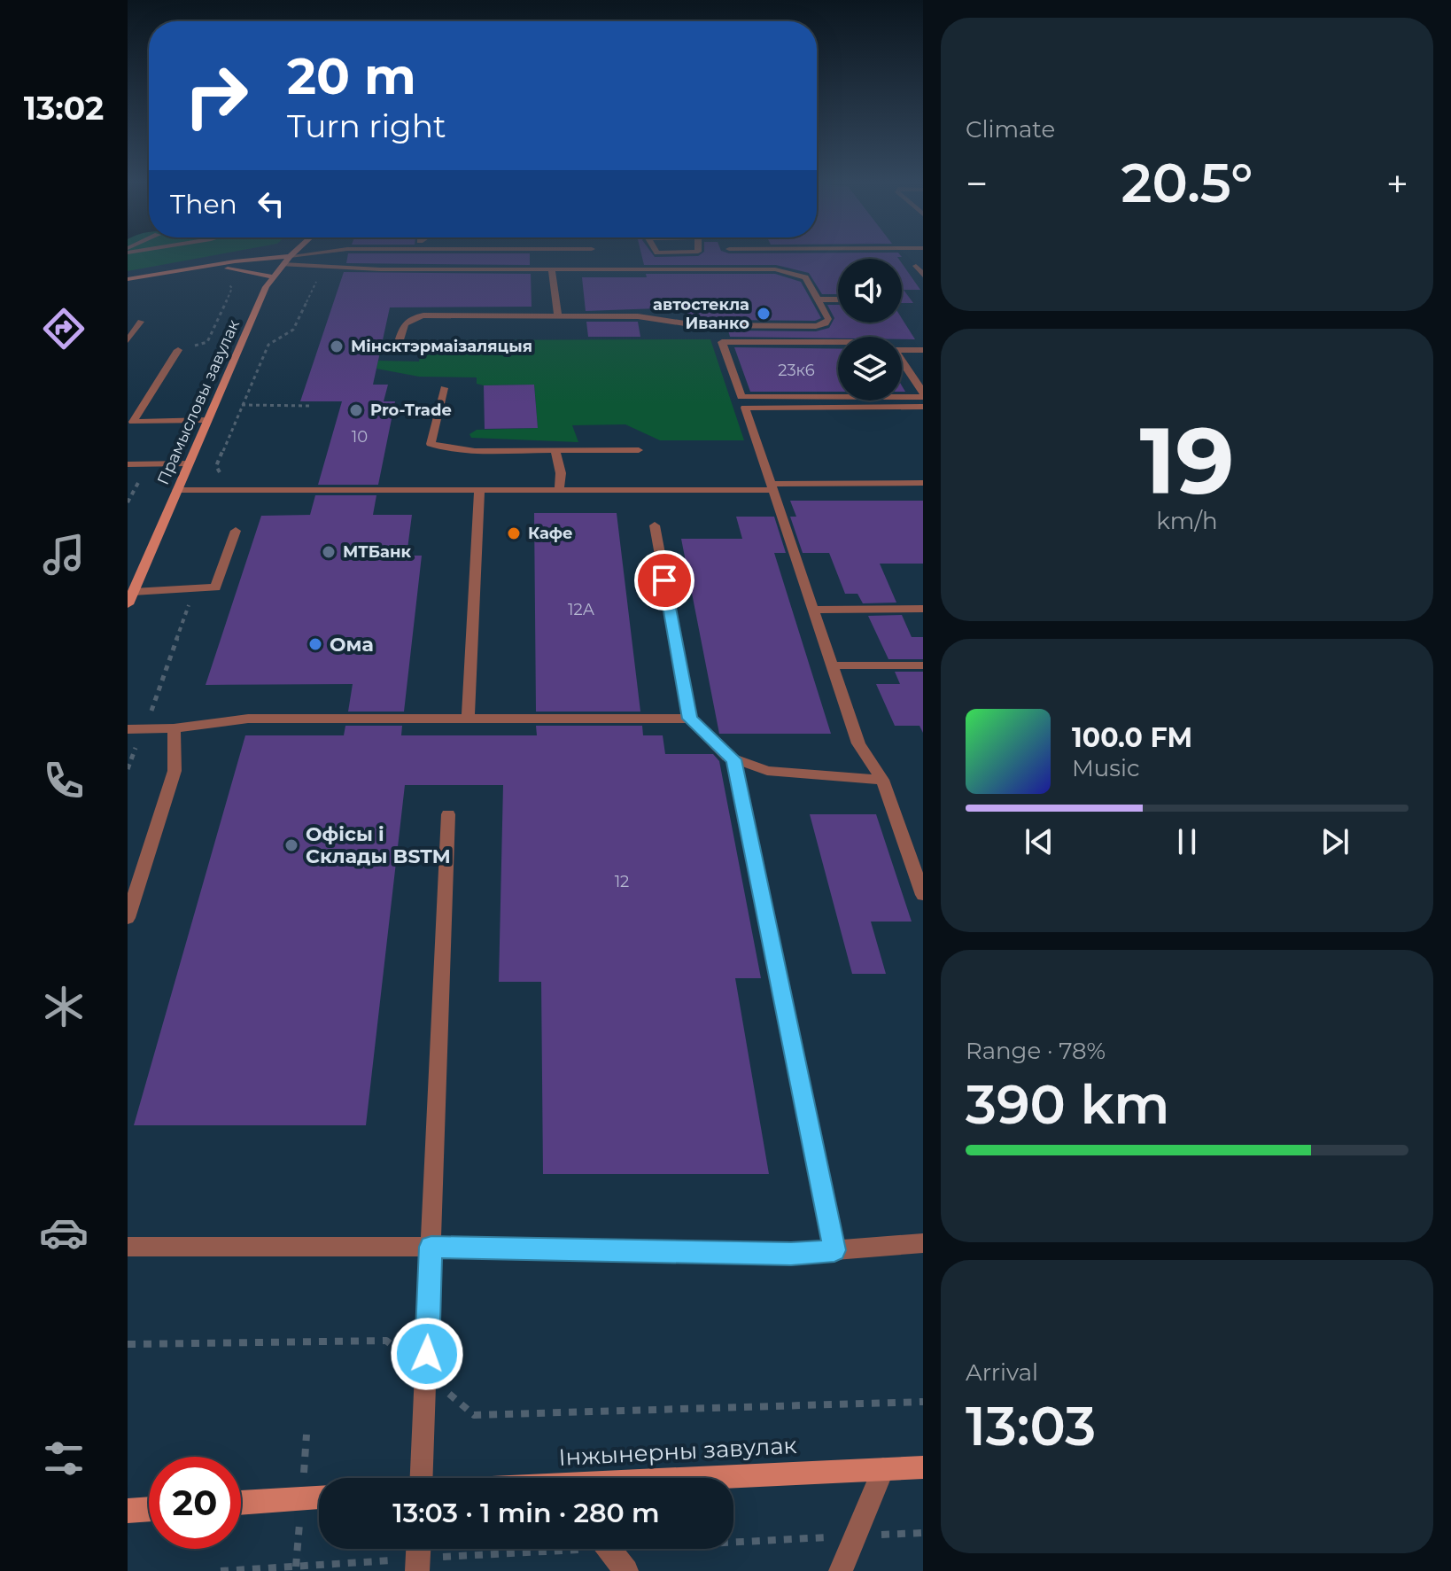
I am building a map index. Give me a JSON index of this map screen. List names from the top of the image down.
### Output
{
  "streets": {
    "street": ["Прамысловы завулак", "Інжынерны завулак"]
  },
  "places": [
    "автостекла Иванко",
    "Мінсктэрмаізаляцыя",
    "Pro-Trade",
    "Кафе",
    "МТБанк",
    "Ома",
    "Офісы і Склады BSTM"
  ],
  "house_numbers": [
    "23к6",
    "10",
    "12А",
    "12"
  ],
  "page": {
    "tabs": "13:02",
    "tile": [
      "Climate",
      ["19", "km/h"],
      ["Range · 78%", "390 km"],
      ["Arrival", "13:03"]
    ],
    "turn": ["20 m", "Turn right"],
    "heat": ["−", "20.5°", "+"],
    "then": "Then",
    "song": ["100.0 FM", "Music"],
    "limit": "20",
    "trip": "13:03 · 1 min · 280 m"
  }
}
